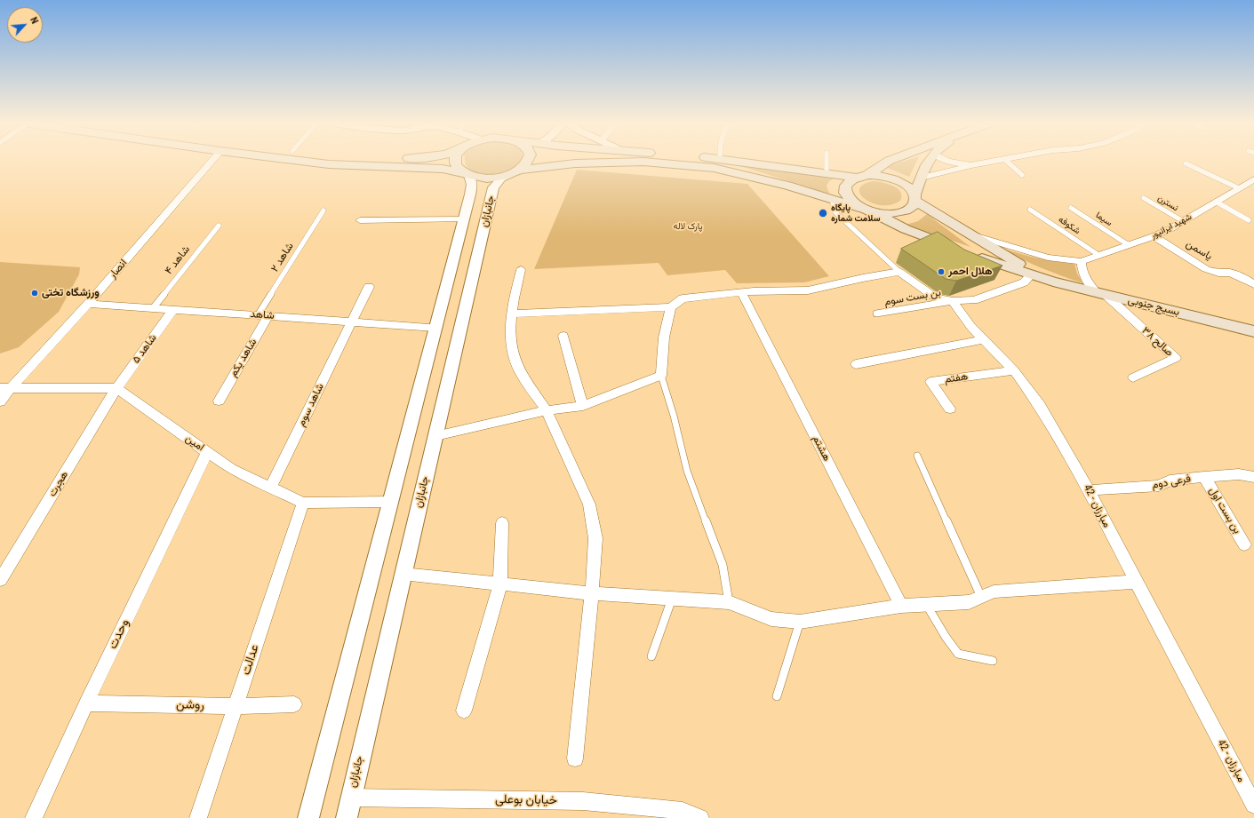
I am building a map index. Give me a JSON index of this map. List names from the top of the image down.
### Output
{
  "streets": {
    "main road": ["بسیج جنوبی"],
    "street": [
      "جانبازان",
      "شهید ایرانپور",
      "یاسمن",
      "انصار",
      "شاهد",
      "صالح ۳۸",
      "شاهد ۵",
      "شاهد یکم",
      "هفتم",
      "شاهد سوم",
      "امین",
      "هشتم",
      "فرعی دوم",
      "هجرت",
      "مبارزان - 42",
      "بن بست اول",
      "وحدت",
      "عدالت",
      "روشن",
      "خیابان بوعلی"
    ],
    "lane": [
      "نسترن",
      "سیما",
      "شکوفه",
      "شاهد ۲",
      "شاهد ۴",
      "بن بست سوم"
    ]
  },
  "crossings": [
    ["نسترن", "شهید ایرانپور"],
    ["جانبازان", "شاهد"],
    ["جانبازان", "امین"],
    ["جانبازان", "خیابان بوعلی"],
    ["سیما", "شهید ایرانپور"],
    ["شکوفه", "شهید ایرانپور"],
    ["شهید ایرانپور", "یاسمن"],
    ["شاهد ۲", "شاهد"],
    ["شاهد ۴", "شاهد"],
    ["انصار", "شاهد"],
    ["بن بست سوم", "مبارزان - 42"],
    ["بسیج جنوبی", "صالح ۳۸"],
    ["شاهد", "شاهد ۵"],
    ["شاهد", "شاهد یکم"],
    ["شاهد", "شاهد سوم"],
    ["شاهد ۵", "امین"],
    ["شاهد ۵", "هجرت"],
    ["هفتم", "مبارزان - 42"],
    ["شاهد سوم", "امین"],
    ["امین", "هجرت"],
    ["امین", "وحدت"],
    ["امین", "عدالت"],
    ["فرعی دوم", "مبارزان - 42"],
    ["فرعی دوم", "بن بست اول"],
    ["وحدت", "روشن"],
    ["عدالت", "روشن"]
  ],
  "parks": ["پارک لاله"],
  "places": ["پایگاه سلامت شماره", "هلال احمر", "ورزشگاه تختی"],
  "north": "top right"
}
